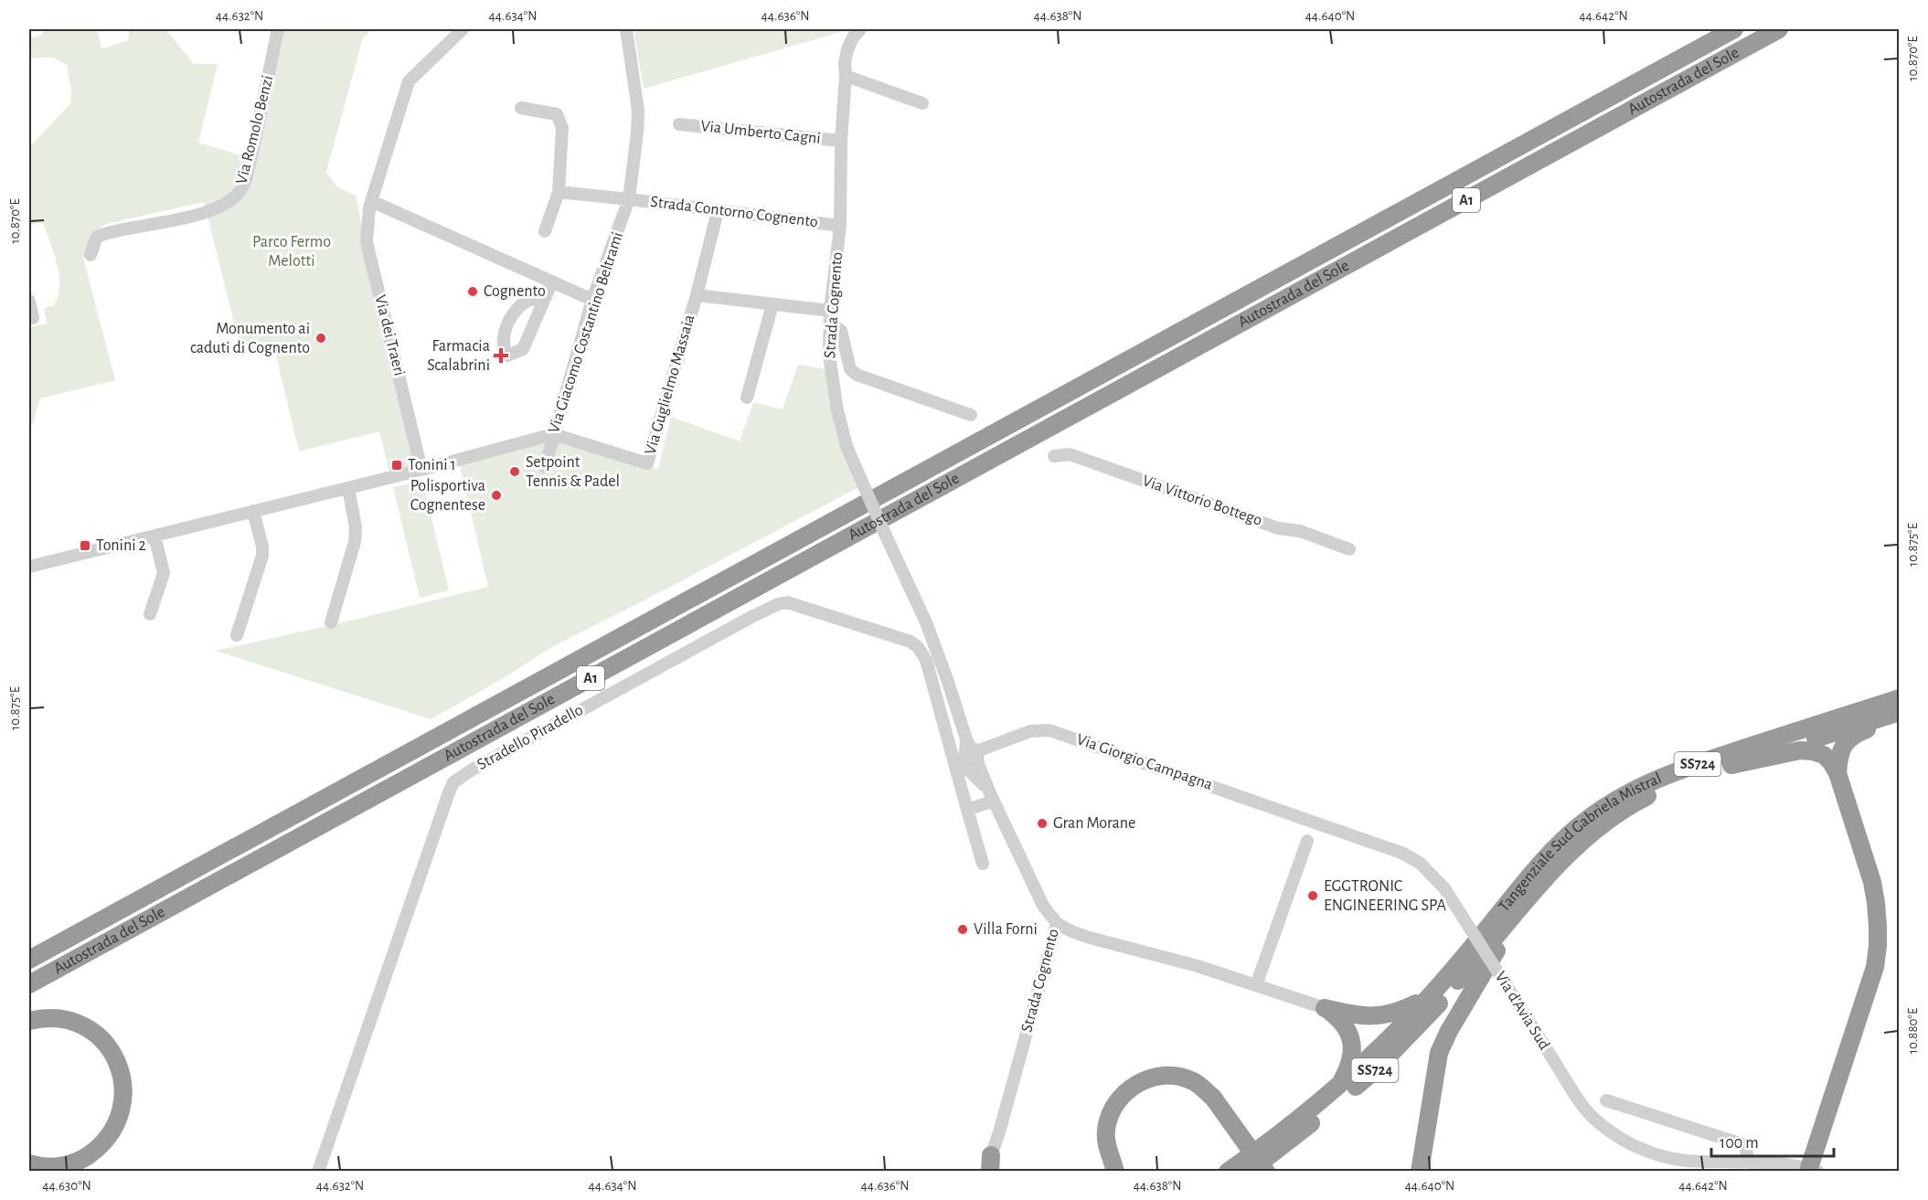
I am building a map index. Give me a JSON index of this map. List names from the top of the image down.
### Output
{
  "streets": {
    "highway": [
      "Autostrada del Sole",
      "A1",
      "SS724",
      "Tangenziale Sud Gabriela Mistral"
    ],
    "street": [
      "Via Romolo Benzi",
      "Via Umberto Cagni",
      "Strada Contorno Cognento",
      "Strada Cognento",
      "Via Giacomo Costantino Beltrami",
      "Via dei Traeri",
      "Via Guglielmo Massaia",
      "Via Vittorio Bottego",
      "Stradello Piradello",
      "Via Giorgio Campagna",
      "Via d'Avia Sud"
    ]
  },
  "crossings": [
    ["Via Umberto Cagni", "Strada Cognento"],
    ["Strada Contorno Cognento", "Strada Cognento"],
    ["Strada Contorno Cognento", "Via Giacomo Costantino Beltrami"],
    ["Strada Contorno Cognento", "Via Guglielmo Massaia"],
    ["Strada Cognento", "Via Giorgio Campagna"],
    ["Via Giacomo Costantino Beltrami", "Via Guglielmo Massaia"],
    ["Via Giorgio Campagna", "Via d'Avia Sud"],
    ["SS724", "Tangenziale Sud Gabriela Mistral"]
  ],
  "parks": ["Parco Fermo Melotti"],
  "places": {
    "other": [
      "Cognento",
      "Monumento ai caduti di Cognento",
      "Setpoint Tennis & Padel",
      "Polisportiva Cognentese",
      "Gran Morane",
      "EGGTRONIC ENGINEERING SPA",
      "Villa Forni"
    ],
    "health": ["Farmacia Scalabrini"],
    "transit": ["Tonini 1", "Tonini 2"]
  },
  "scale_bar": "100 m",
  "coordinates": [
    "44.632°N",
    "44.634°N",
    "44.636°N",
    "44.638°N",
    "44.640°N",
    "44.642°N",
    "10.870°E",
    "10.875°E",
    "10.880°E",
    "44.630°N"
  ]
}
